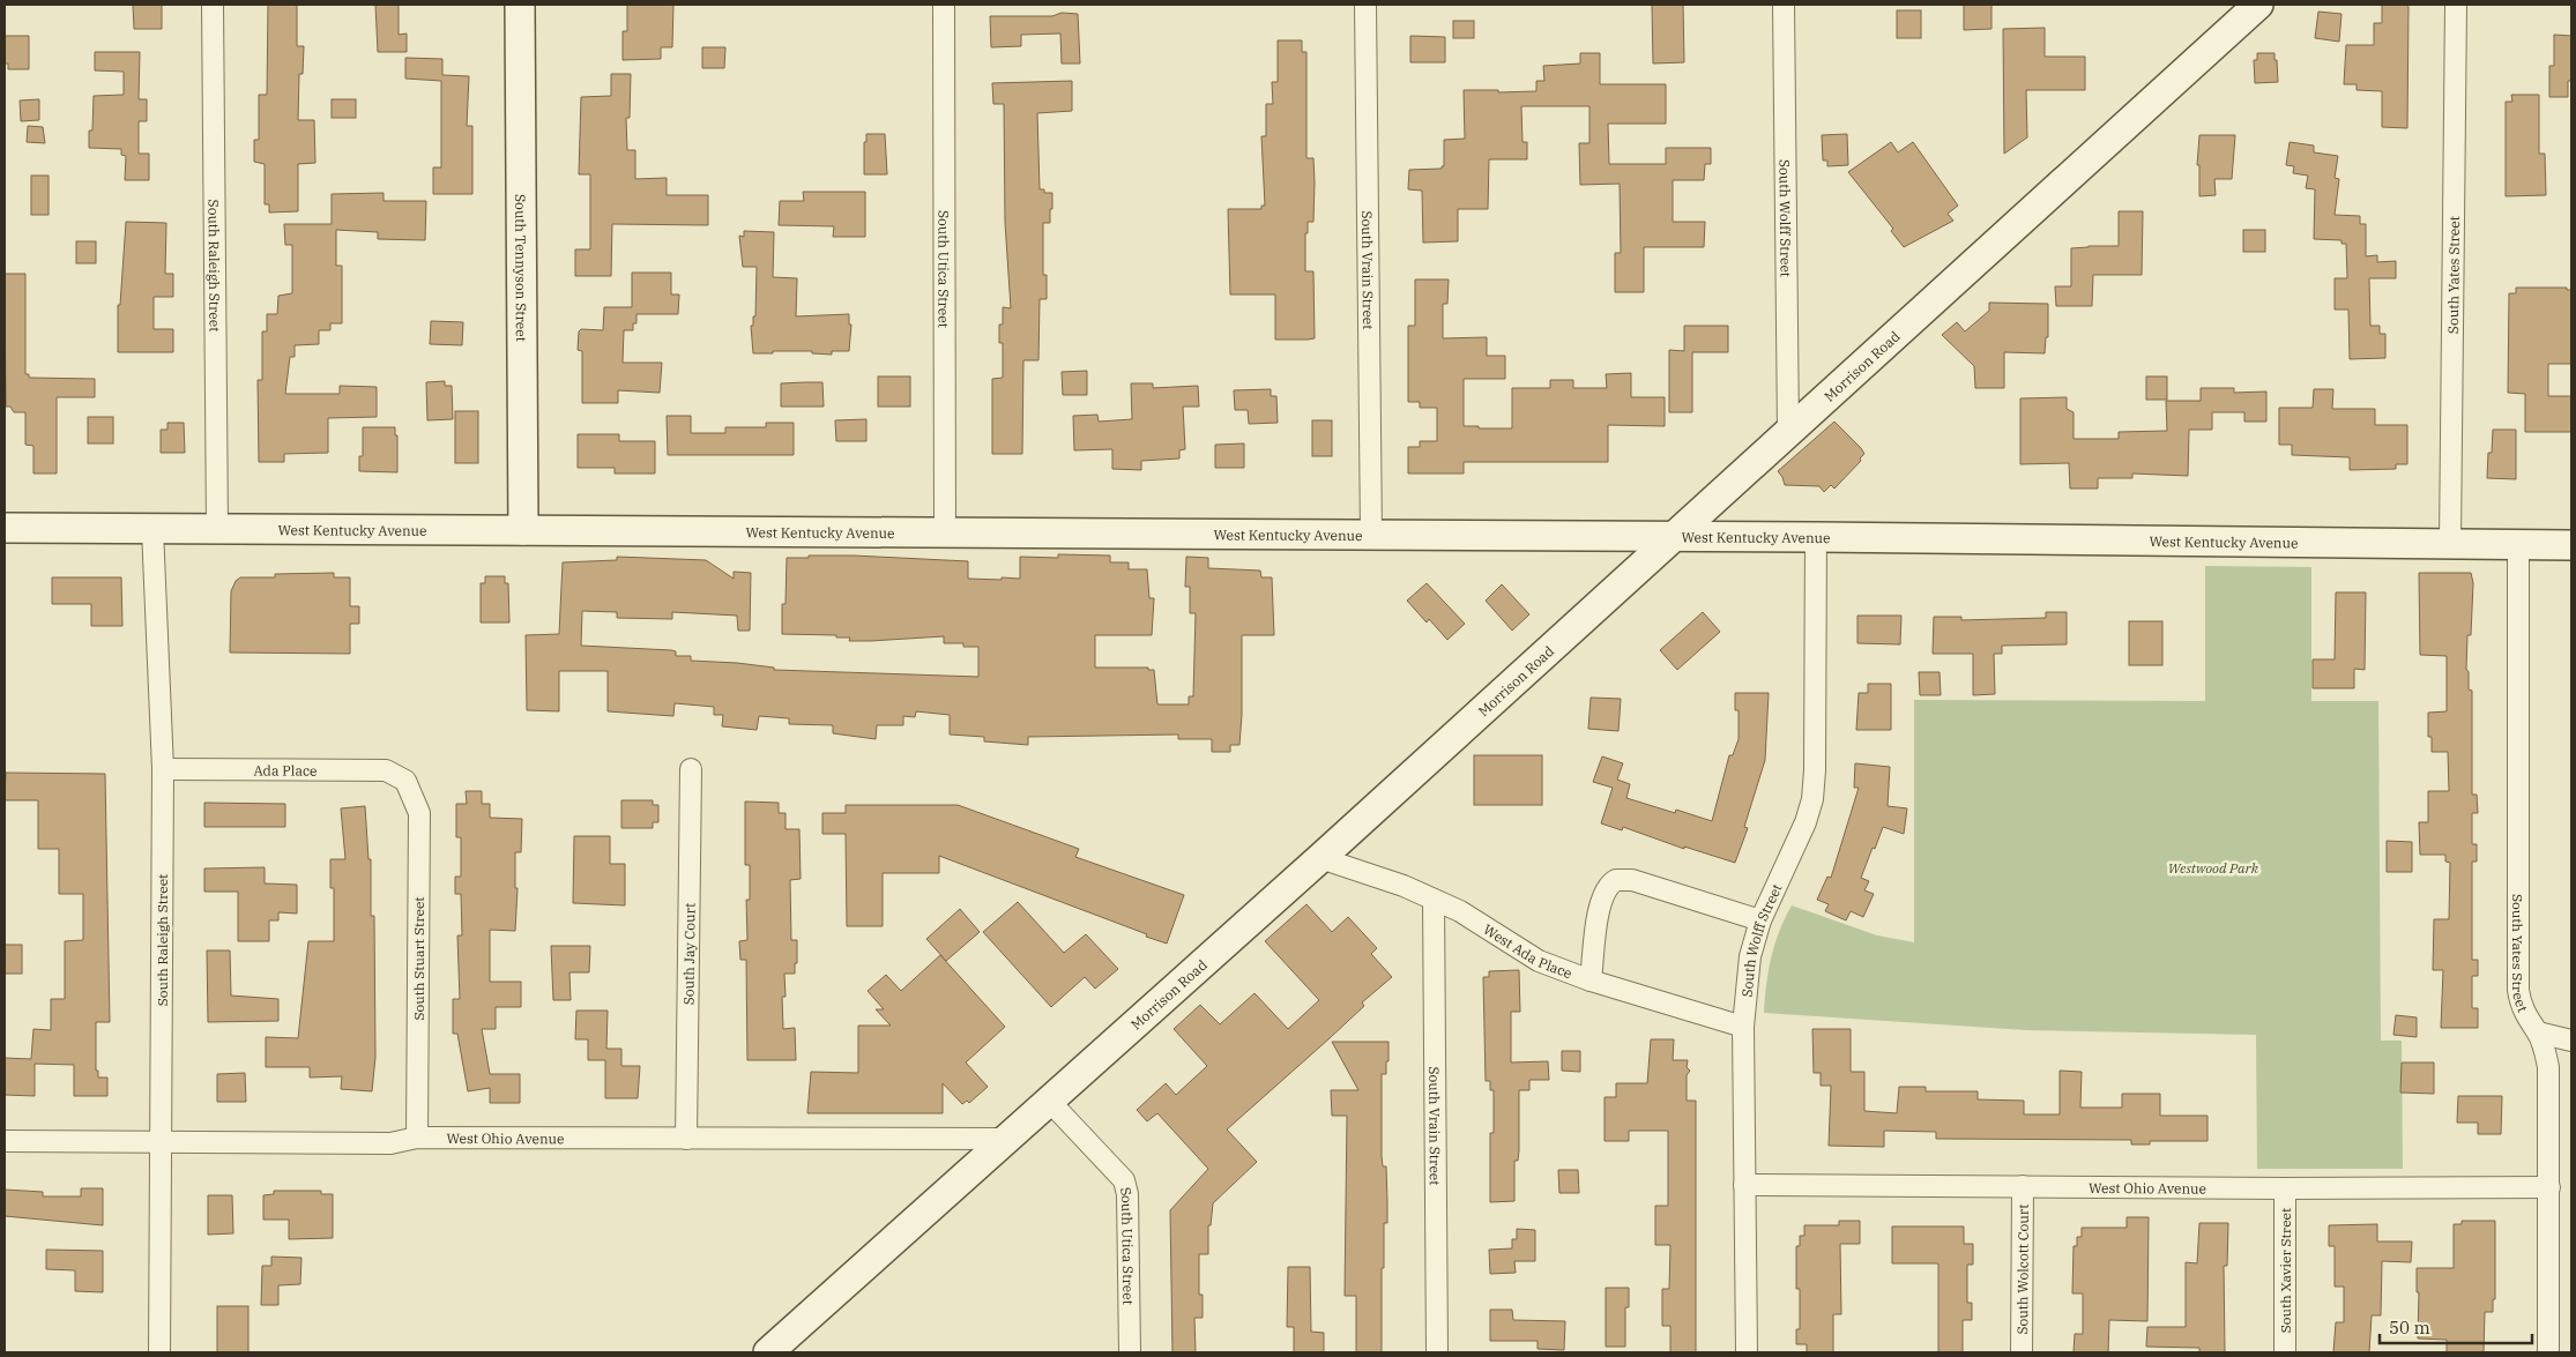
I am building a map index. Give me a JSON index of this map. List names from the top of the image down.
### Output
{
  "streets": {
    "street": [
      "South Wolff Street",
      "South Raleigh Street",
      "South Tennyson Street",
      "South Utica Street",
      "South Vrain Street",
      "South Yates Street",
      "Morrison Road",
      "West Kentucky Avenue",
      "Ada Place",
      "West Ada Place",
      "South Jay Court",
      "South Stuart Street",
      "West Ohio Avenue",
      "South Wolcott Court",
      "South Xavier Street"
    ]
  },
  "crossings": [
    ["South Wolff Street", "Morrison Road"],
    ["South Wolff Street", "West Kentucky Avenue"],
    ["South Wolff Street", "West Ada Place"],
    ["South Wolff Street", "West Ohio Avenue"],
    ["South Raleigh Street", "West Kentucky Avenue"],
    ["South Raleigh Street", "Ada Place"],
    ["South Raleigh Street", "West Ohio Avenue"],
    ["South Tennyson Street", "West Kentucky Avenue"],
    ["South Utica Street", "Morrison Road"],
    ["South Utica Street", "West Kentucky Avenue"],
    ["South Vrain Street", "West Kentucky Avenue"],
    ["South Vrain Street", "West Ada Place"],
    ["South Yates Street", "West Kentucky Avenue"],
    ["South Yates Street", "West Ohio Avenue"],
    ["Morrison Road", "West Kentucky Avenue"],
    ["Morrison Road", "West Ada Place"],
    ["Morrison Road", "West Ohio Avenue"],
    ["Ada Place", "South Stuart Street"],
    ["South Jay Court", "West Ohio Avenue"],
    ["South Stuart Street", "West Ohio Avenue"],
    ["West Ohio Avenue", "South Wolcott Court"],
    ["West Ohio Avenue", "South Xavier Street"]
  ],
  "parks": ["Westwood Park"],
  "scale_bar": "50 m"
}
